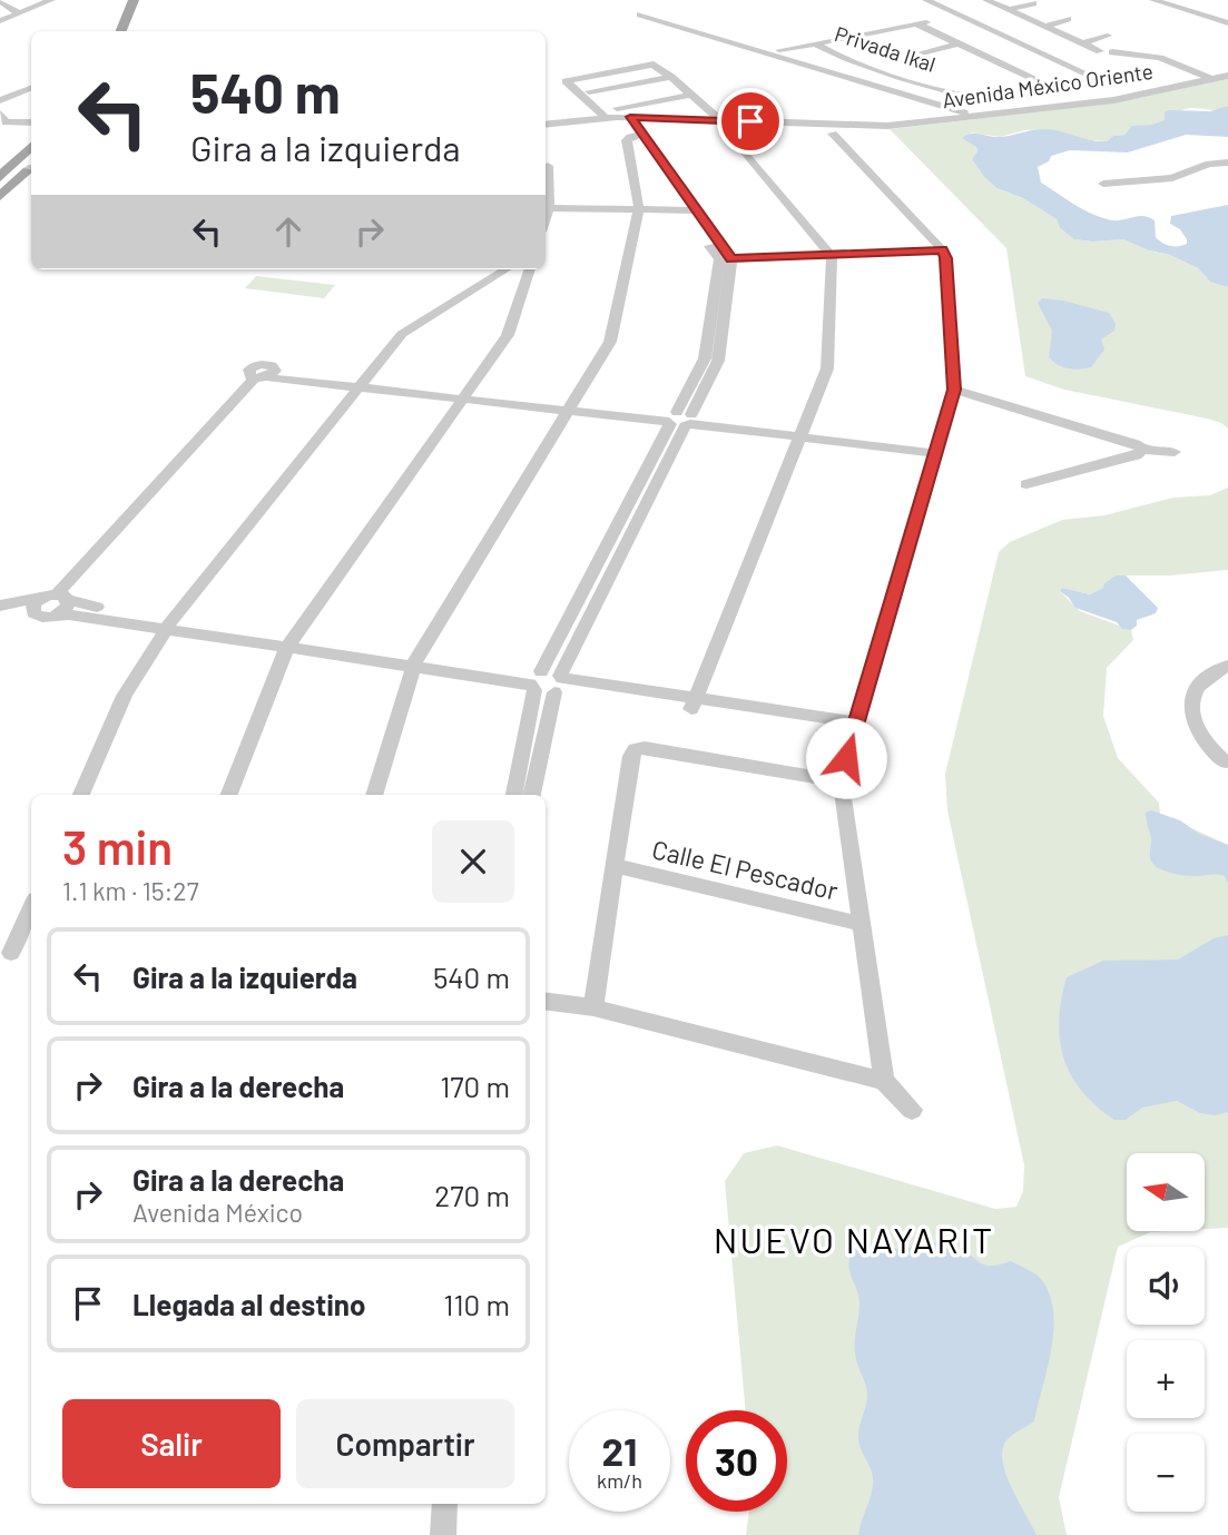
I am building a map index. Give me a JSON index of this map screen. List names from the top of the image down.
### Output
{
  "streets": {
    "street": ["Privada Ikal", "Avenida México Oriente", "Calle El Pescador"]
  },
  "districts": ["NUEVO NAYARIT"],
  "north": "left",
  "page": {
    "turn": ["540 m", "Gira a la izquierda"],
    "heading": ["3 min", "1.1 km · 15:27"],
    "list": [
      {
        "name": "Gira a la izquierda",
        "value": "540 m"
      },
      {
        "name": "Gira a la derecha",
        "value": "170 m"
      },
      {
        "name": "Gira a la derecha",
        "note": "Avenida México",
        "value": "270 m"
      },
      {
        "name": "Llegada al destino",
        "value": "110 m"
      }
    ],
    "map_buttons": ["+", "−"],
    "buttons": ["Salir", "Compartir"],
    "speed": "21 km/h",
    "limit": "30"
  }
}
